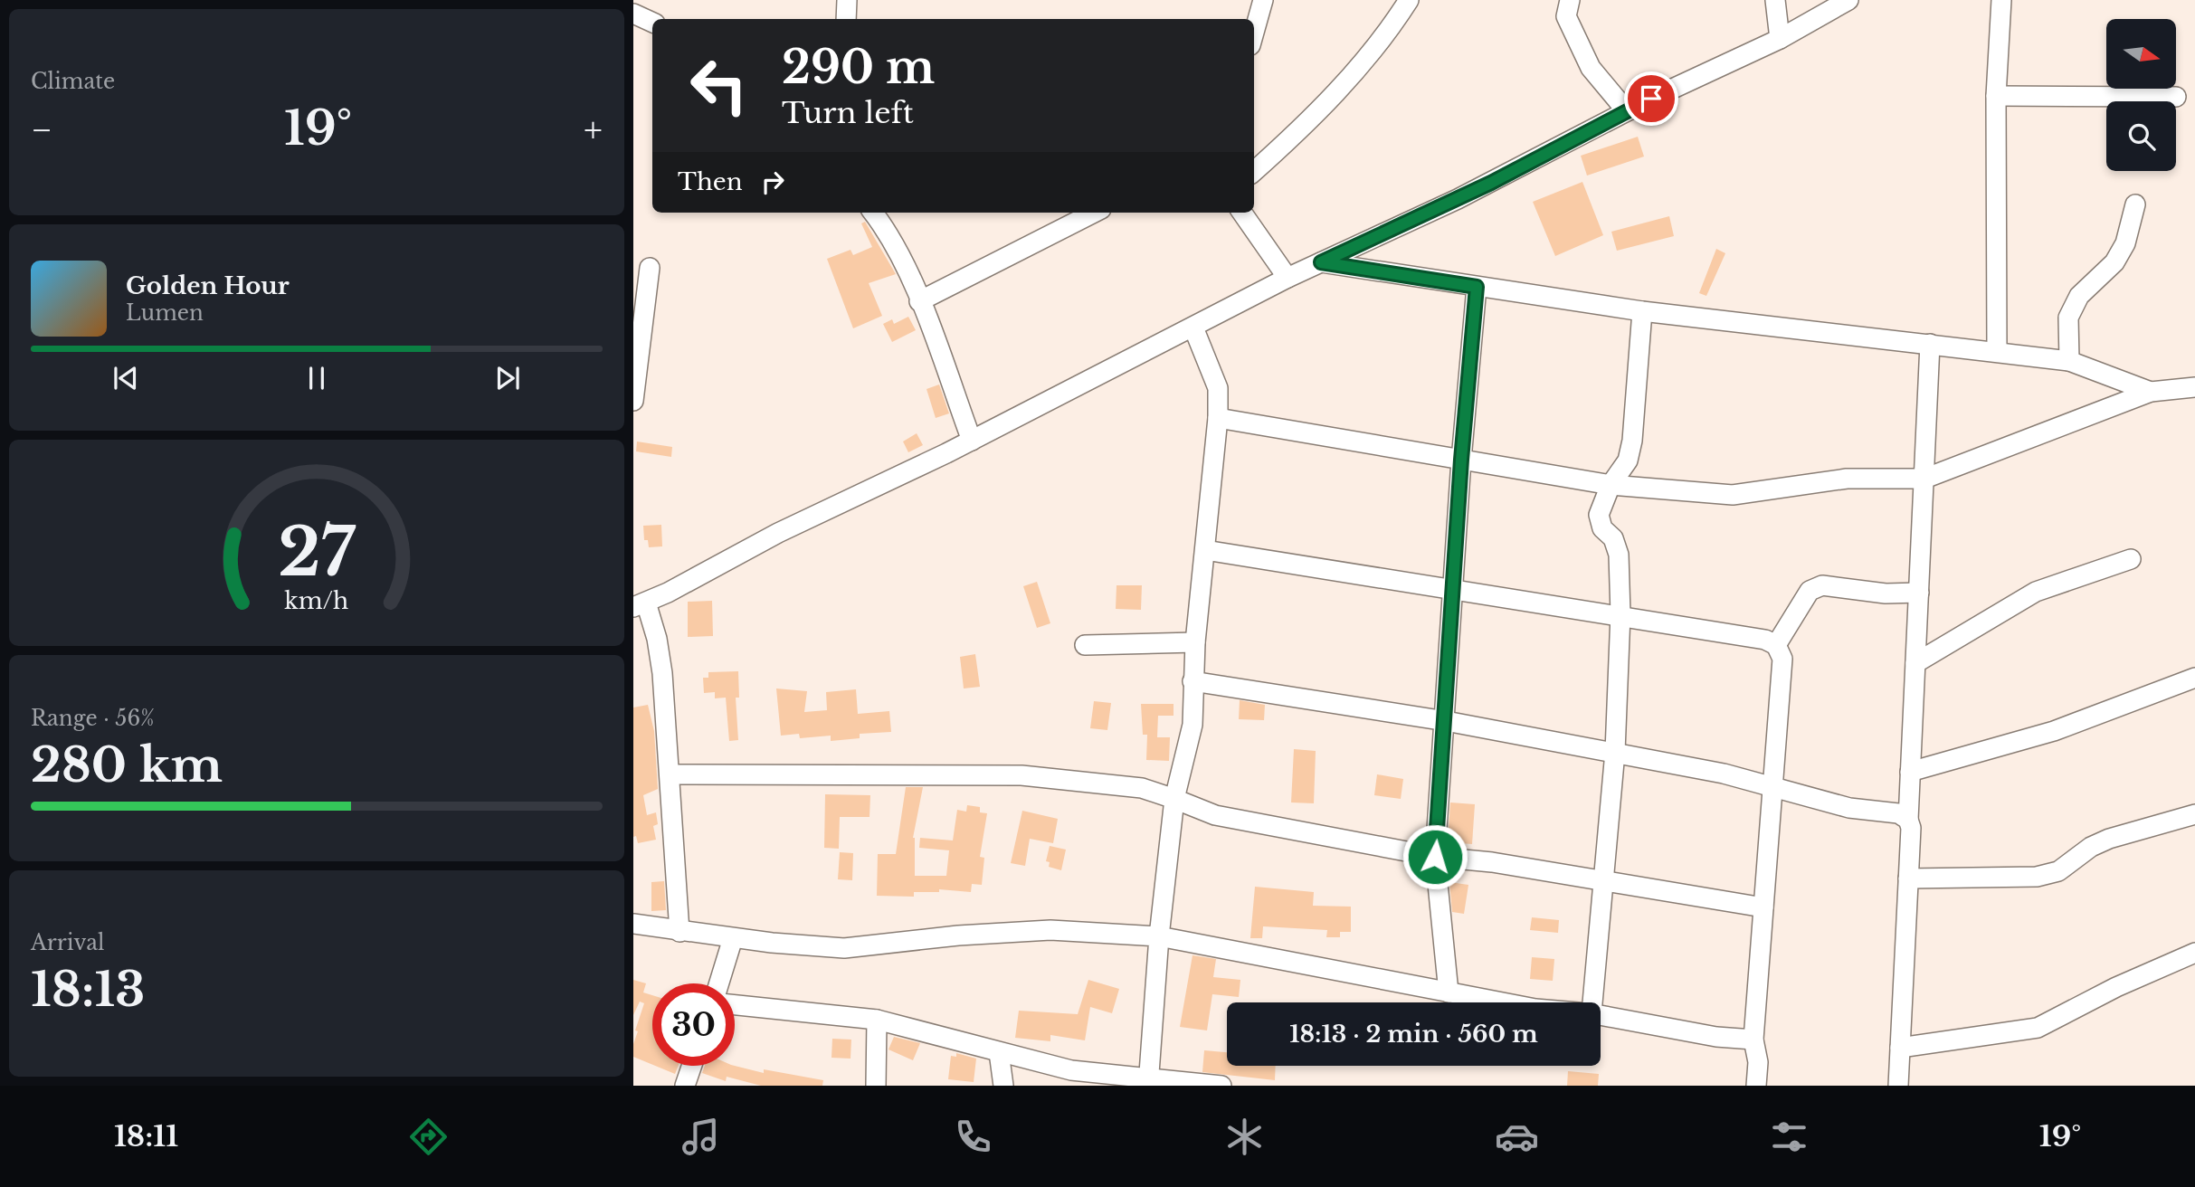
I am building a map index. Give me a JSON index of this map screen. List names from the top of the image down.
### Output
{
  "north": "right",
  "page": {
    "tile": [
      "Climate",
      ["Range · 56%", "280 km"],
      ["Arrival", "18:13"]
    ],
    "turn": ["290 m", "Turn left"],
    "heat": ["−", "19°", "+"],
    "then": "Then",
    "song": ["Golden Hour", "Lumen"],
    "limit": "30",
    "trip": "18:13 · 2 min · 560 m",
    "tabs": ["18:11", "19°"],
    "gauge": ["27", "km/h"]
  }
}
